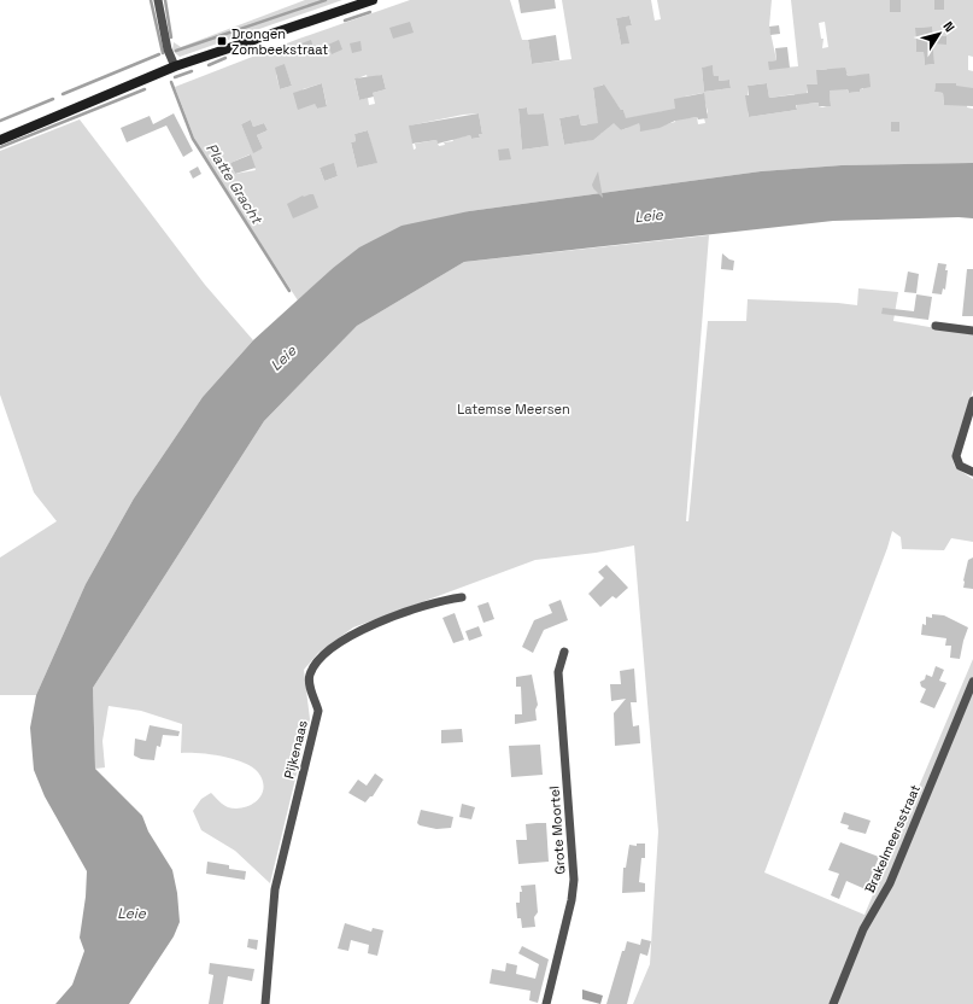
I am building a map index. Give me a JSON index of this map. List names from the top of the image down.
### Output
{
  "streets": {
    "street": ["Pijkenaas", "Grote Moortel", "Brakelmeersstraat"]
  },
  "water": ["Platte Gracht", "Leie"],
  "parks": ["Latemse Meersen"],
  "places": {
    "transit": ["Drongen Zombeekstraat"]
  },
  "north": "top right"
}
